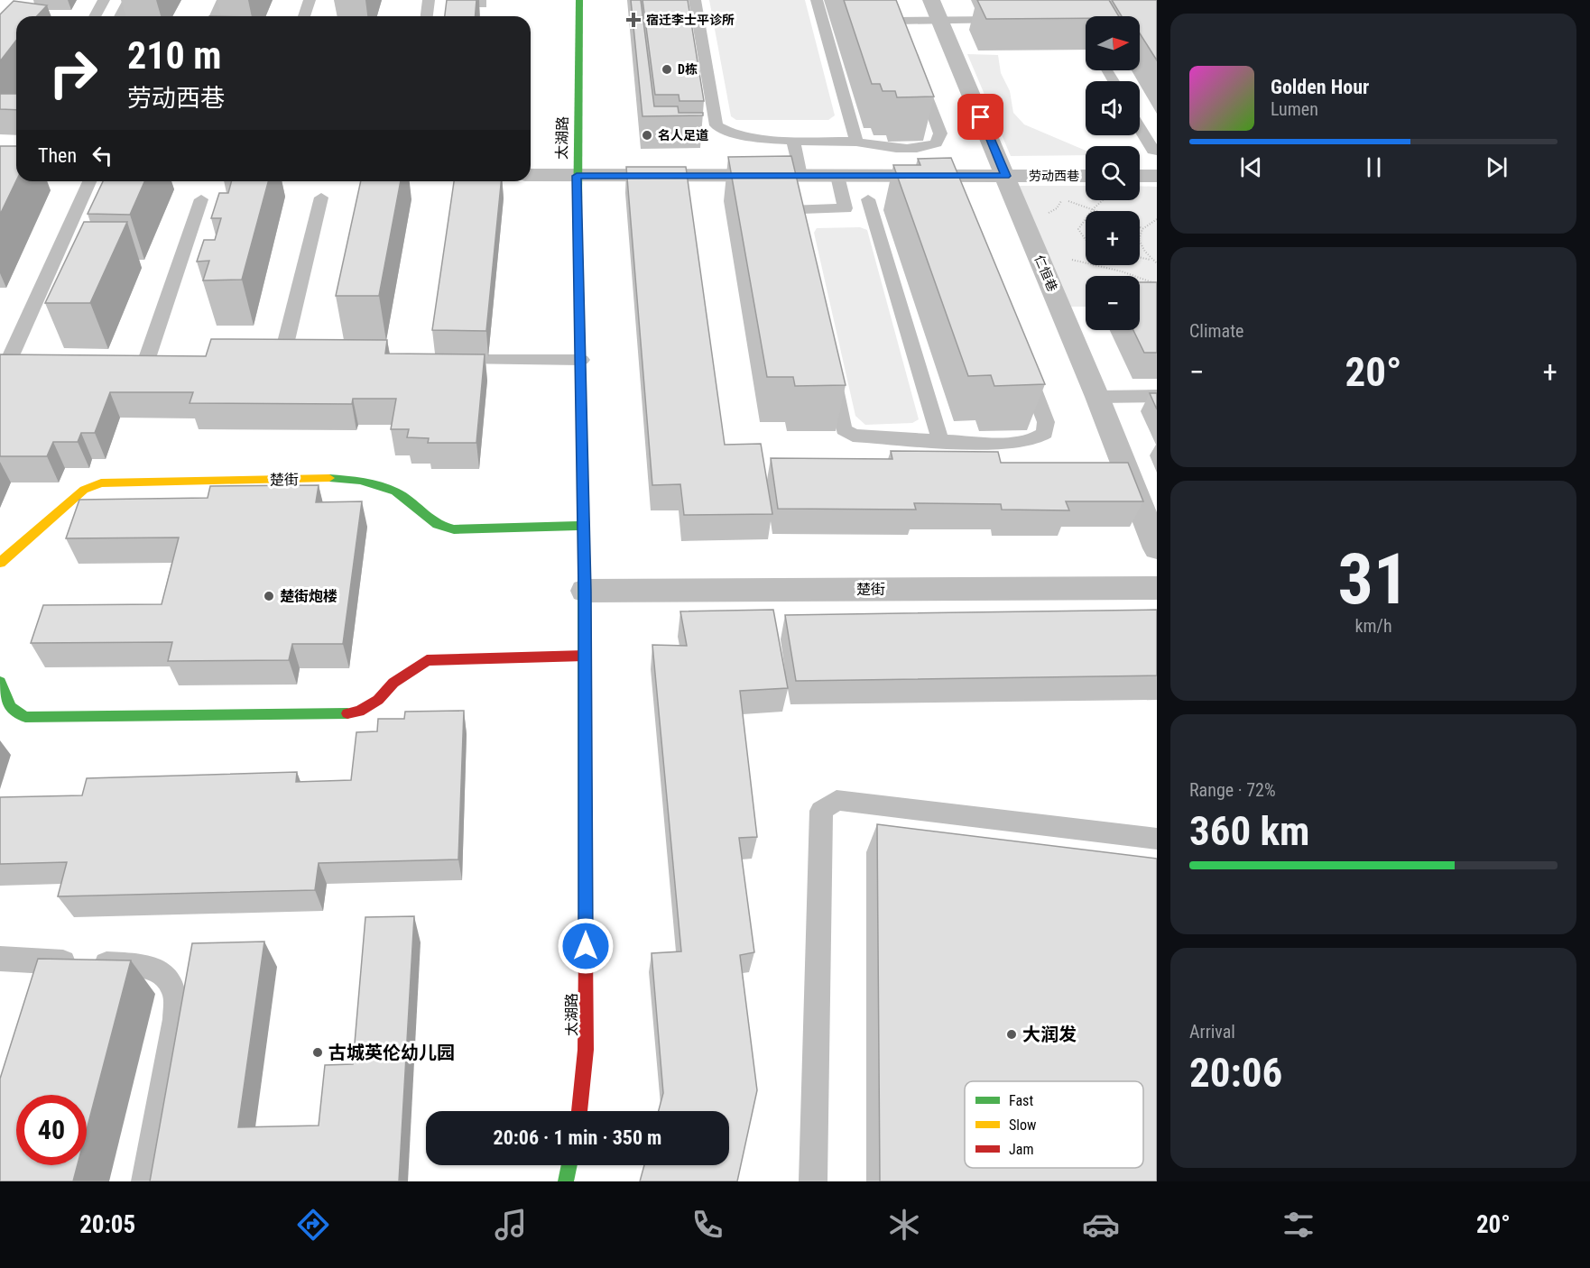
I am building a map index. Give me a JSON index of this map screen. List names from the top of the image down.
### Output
{
  "streets": {
    "street": [
      "太湖路",
      "劳动西巷",
      "仁恒巷",
      "楚街"
    ]
  },
  "crossings": [
    ["太湖路", "劳动西巷"],
    ["太湖路", "楚街"],
    ["劳动西巷", "仁恒巷"]
  ],
  "places": {
    "health": ["宿迁李士平诊所"],
    "other": [
      "D栋",
      "名人足道",
      "楚街炮楼",
      "大润发",
      "古城英伦幼儿园"
    ]
  },
  "legend": ["Fast", "Slow", "Jam"],
  "north": "right",
  "page": {
    "map_buttons": ["+", "−"],
    "turn": ["210 m", "劳动西巷"],
    "song": ["Golden Hour", "Lumen"],
    "then": "Then",
    "tile": [
      "Climate",
      ["31", "km/h"],
      ["Range · 72%", "360 km"],
      ["Arrival", "20:06"]
    ],
    "heat": ["−", "20°", "+"],
    "limit": "40",
    "trip": "20:06 · 1 min · 350 m",
    "tabs": ["20:05", "20°"]
  }
}
